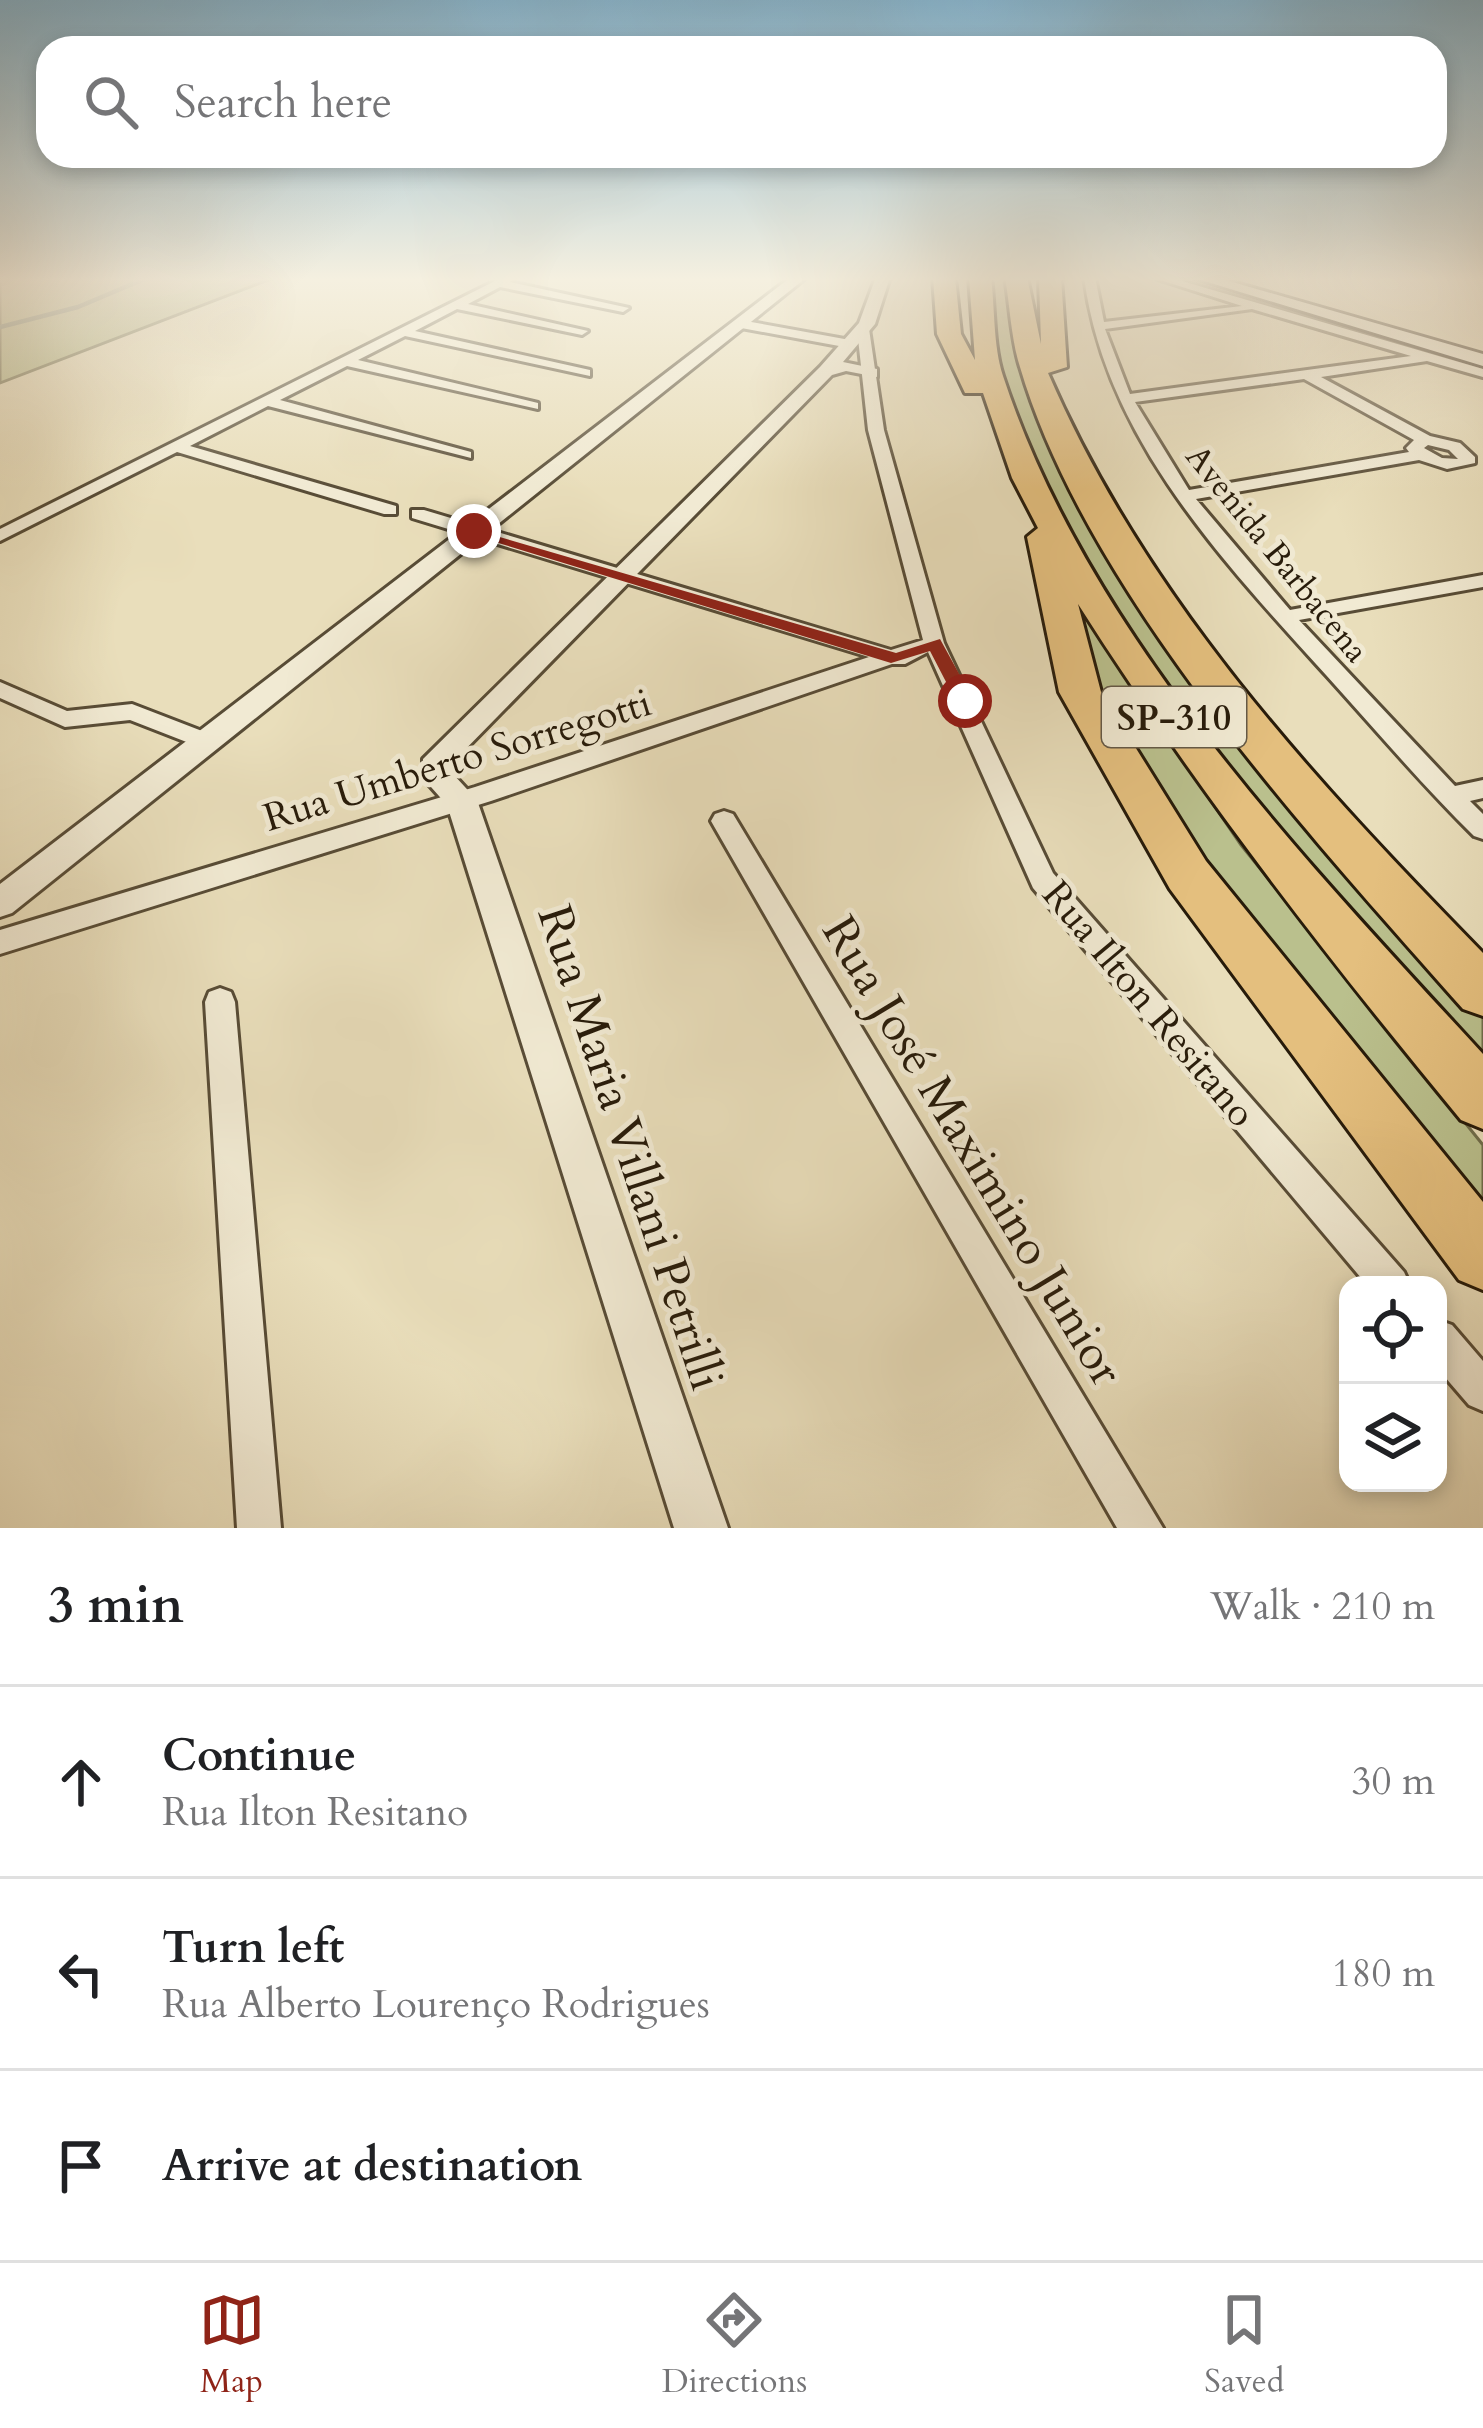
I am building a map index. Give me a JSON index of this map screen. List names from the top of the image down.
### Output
{
  "streets": {
    "highway": ["SP-310"],
    "street": [
      "Avenida Barbacena",
      "Rua Umberto Sorregotti",
      "Rua Ilton Resitano",
      "Rua Maria Villani Petrilli",
      "Rua José Maximino Junior"
    ]
  },
  "crossings": [
    ["Rua Umberto Sorregotti", "Rua Ilton Resitano"],
    ["Rua Umberto Sorregotti", "Rua Maria Villani Petrilli"]
  ],
  "page": {
    "search": "Search here",
    "heading": ["3 min", "Walk · 210 m"],
    "list": [
      ["Continue", "Rua Ilton Resitano", "30 m"],
      ["Turn left", "Rua Alberto Lourenço Rodrigues", "180 m"],
      "Arrive at destination"
    ],
    "nav": ["Map", "Directions", "Saved"]
  }
}
